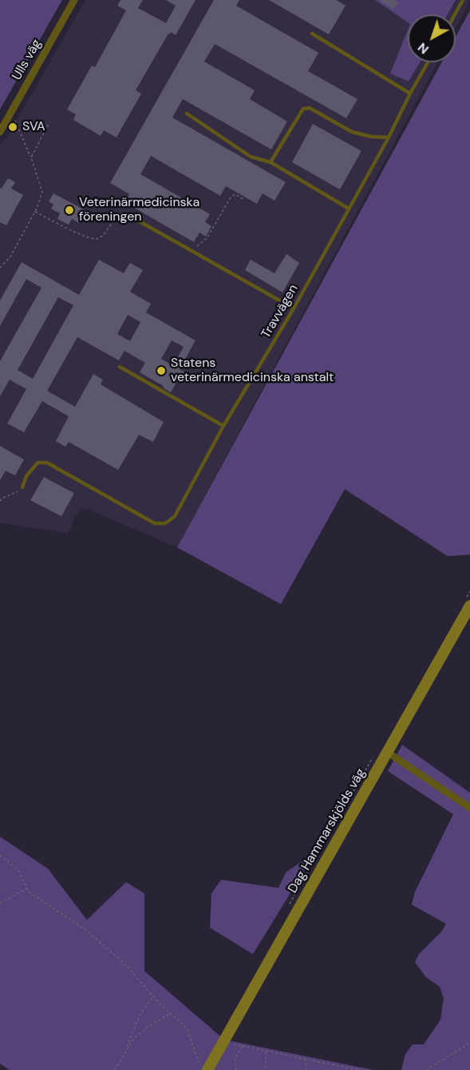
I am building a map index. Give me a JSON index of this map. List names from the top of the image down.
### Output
{
  "streets": {
    "main road": ["Dag Hammarskjölds väg"],
    "street": ["Ulls väg"],
    "lane": ["Travvägen"]
  },
  "places": ["SVA", "Veterinärmedicinska föreningen", "Statens veterinärmedicinska anstalt"],
  "north": "bottom left"
}
